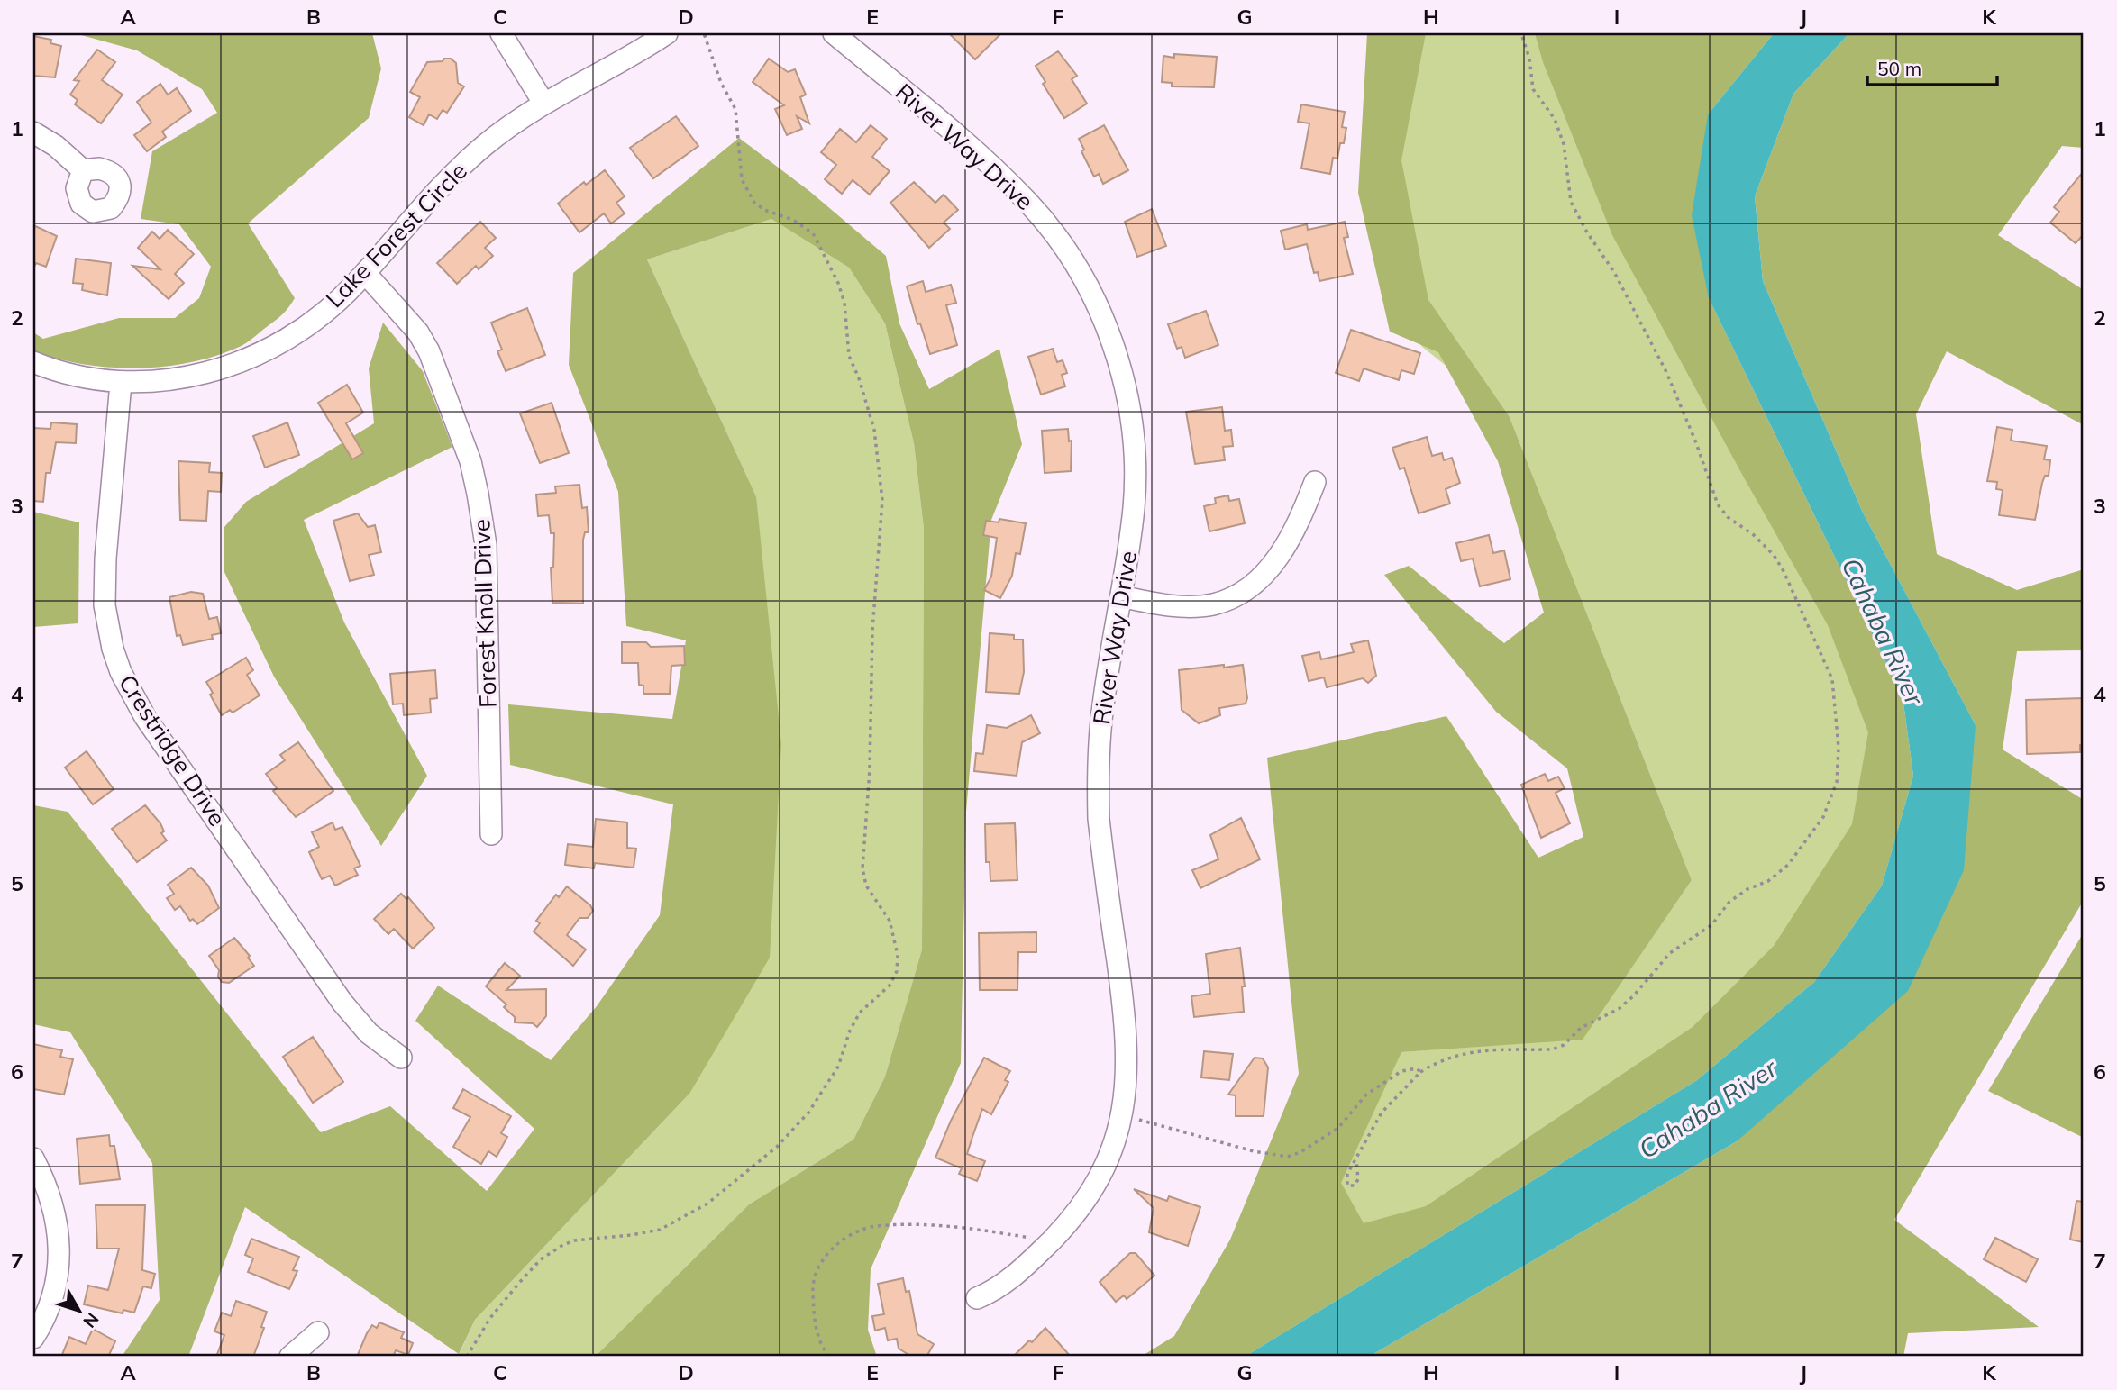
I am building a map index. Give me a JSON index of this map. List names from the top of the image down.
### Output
{
  "streets": {
    "street": [
      "River Way Drive",
      "Lake Forest Circle",
      "Forest Knoll Drive",
      "Crestridge Drive"
    ]
  },
  "crossings": [
    ["Lake Forest Circle", "Forest Knoll Drive"],
    ["Lake Forest Circle", "Crestridge Drive"]
  ],
  "water": ["Cahaba River"],
  "scale_bar": "50 m",
  "north": "bottom right",
  "grid": {
    "columns": [
      "A",
      "B",
      "C",
      "D",
      "E",
      "F",
      "G",
      "H",
      "I",
      "J",
      "K"
    ],
    "rows": [
      "1",
      "2",
      "3",
      "4",
      "5",
      "6",
      "7"
    ]
  }
}
